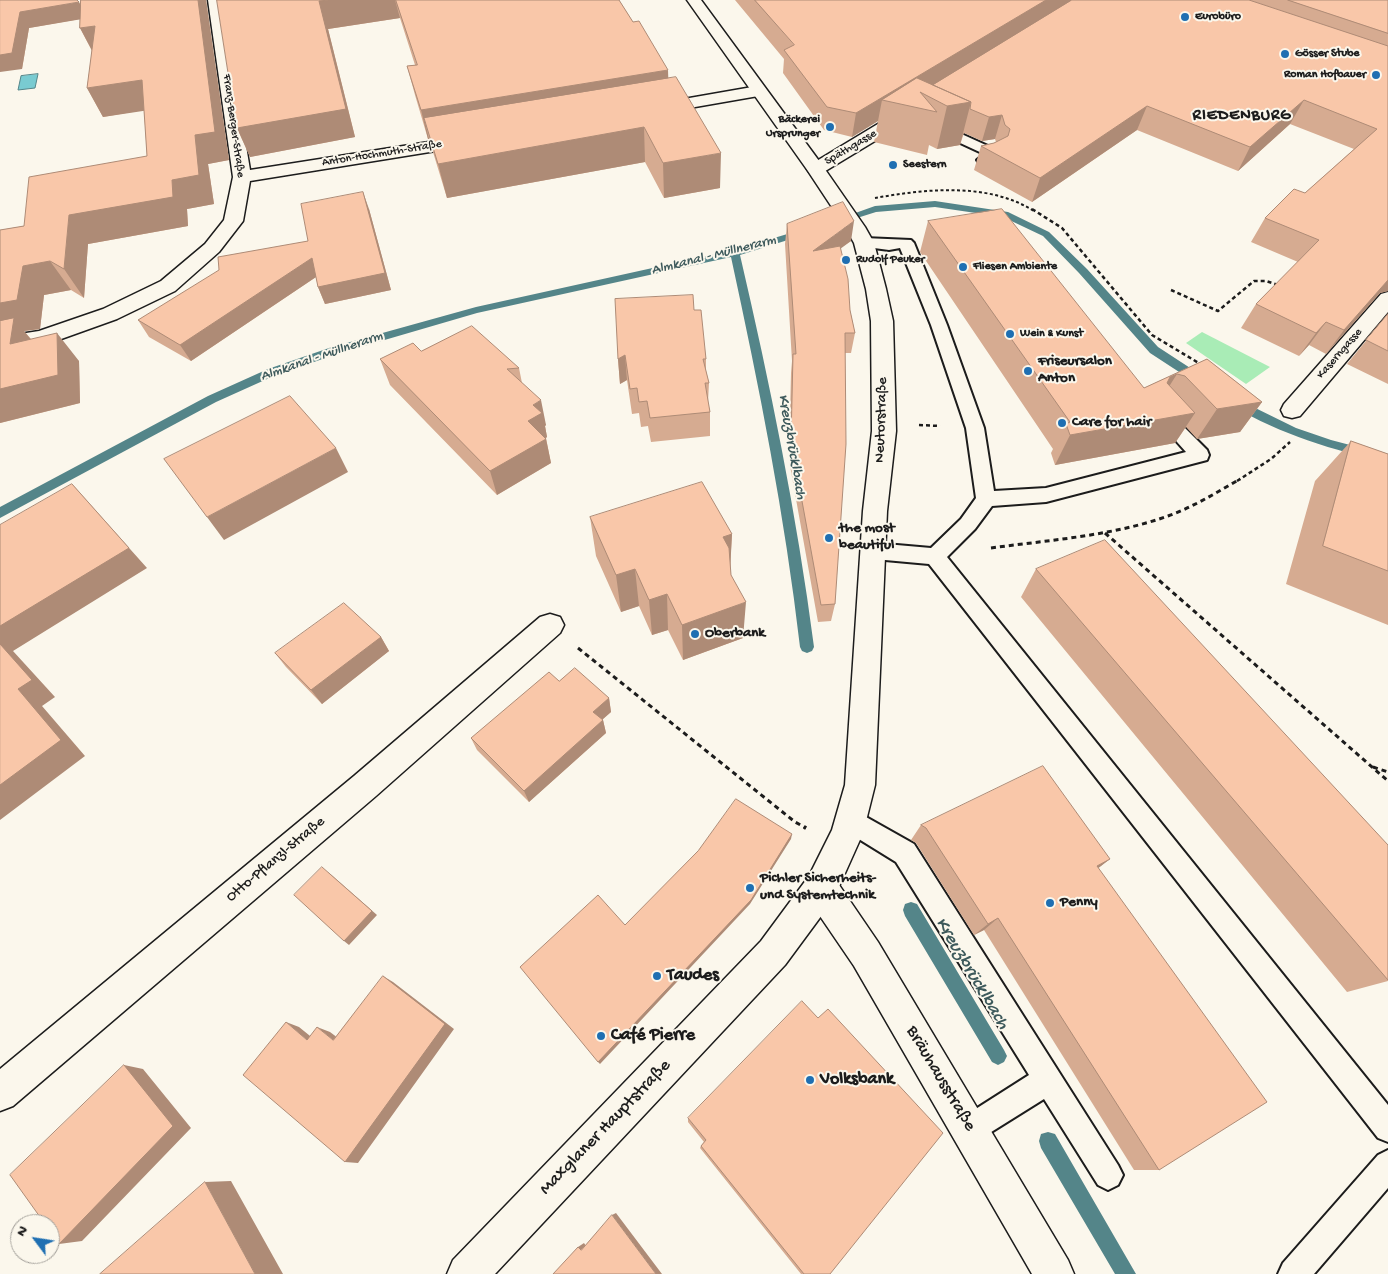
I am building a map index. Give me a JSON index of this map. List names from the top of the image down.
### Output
{
  "streets": {
    "street": [
      "Franz-Berger-Straße",
      "Späthgasse",
      "Anton-Hochmuth-Straße",
      "Kaserngasse",
      "Neutorstraße",
      "Otto-Pflanzl-Straße",
      "Bräuhausstraße",
      "Maxglaner Hauptstraße"
    ]
  },
  "crossings": [
    ["Franz-Berger-Straße", "Anton-Hochmuth-Straße"],
    ["Späthgasse", "Neutorstraße"],
    ["Neutorstraße", "Bräuhausstraße"],
    ["Neutorstraße", "Maxglaner Hauptstraße"],
    ["Bräuhausstraße", "Maxglaner Hauptstraße"]
  ],
  "districts": ["RIEDENBURG"],
  "water": ["Almkanal - Müllnerarm", "Kreuzbrücklbach"],
  "places": [
    "Eurobüro",
    "Gösser Stube",
    "Roman Hofbauer",
    "Bäckerei Ursprunger",
    "Seestern",
    "Rudolf Peuker",
    "Fliesen Ambiente",
    "Wein & Kunst",
    "Friseursalon Anton",
    "Care for hair",
    "the most beautiful",
    "Oberbank",
    "Pichler Sicherheits- und Systemtechnik",
    "Penny",
    "Taudes",
    "Café Pierre",
    "Volksbank"
  ],
  "north": "top left"
}
